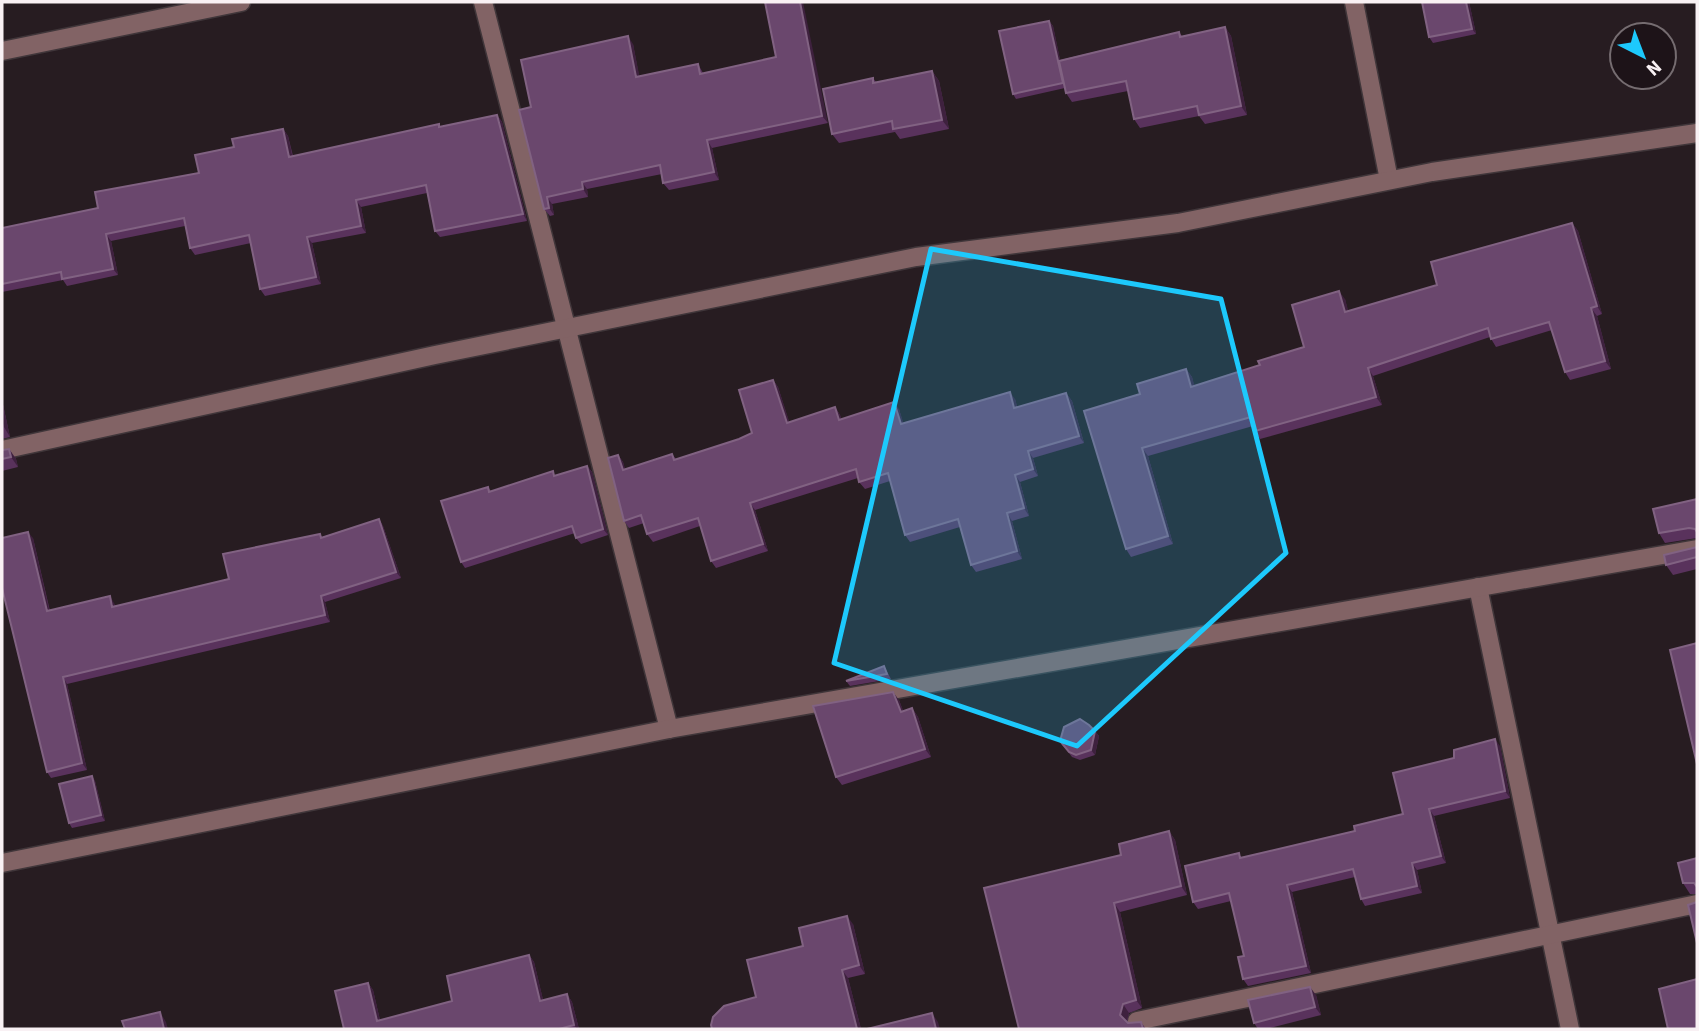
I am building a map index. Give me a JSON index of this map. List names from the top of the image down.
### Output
{
  "north": "bottom right"
}
